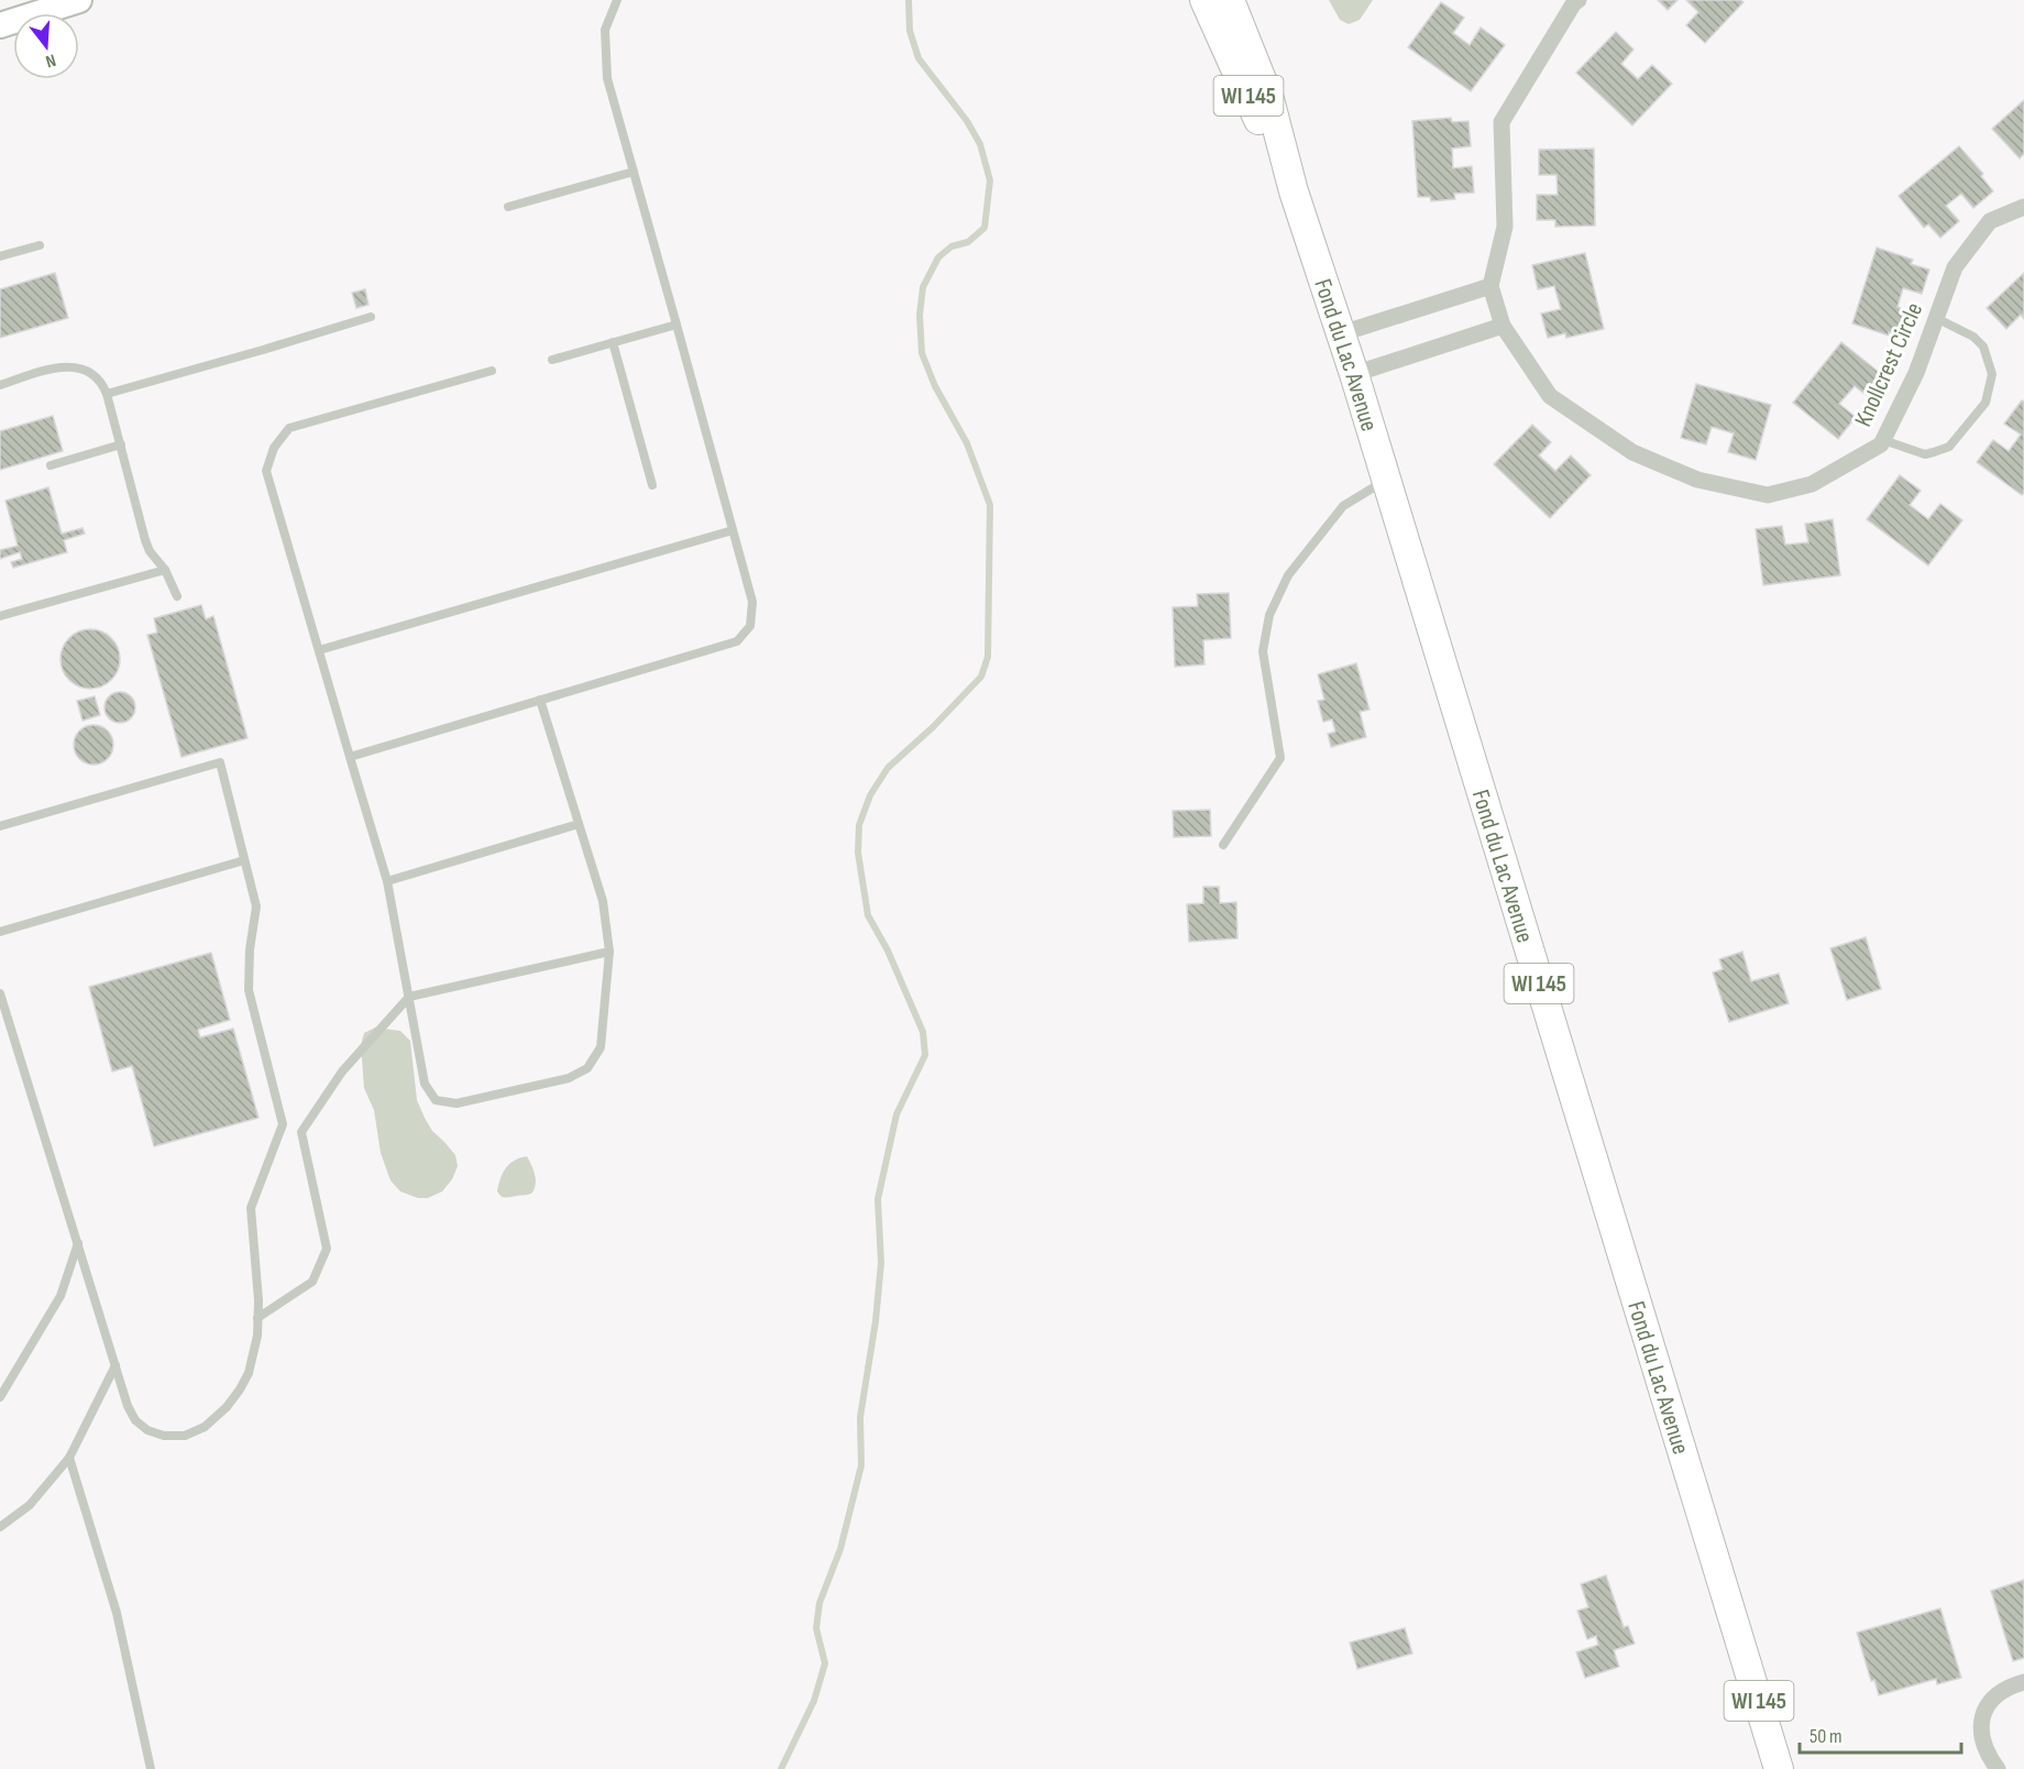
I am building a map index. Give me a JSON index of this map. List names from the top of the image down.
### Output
{
  "streets": {
    "main road": ["WI 145", "Fond du Lac Avenue"],
    "street": ["Knollcrest Circle"]
  },
  "scale_bar": "50 m",
  "north": "bottom"
}
